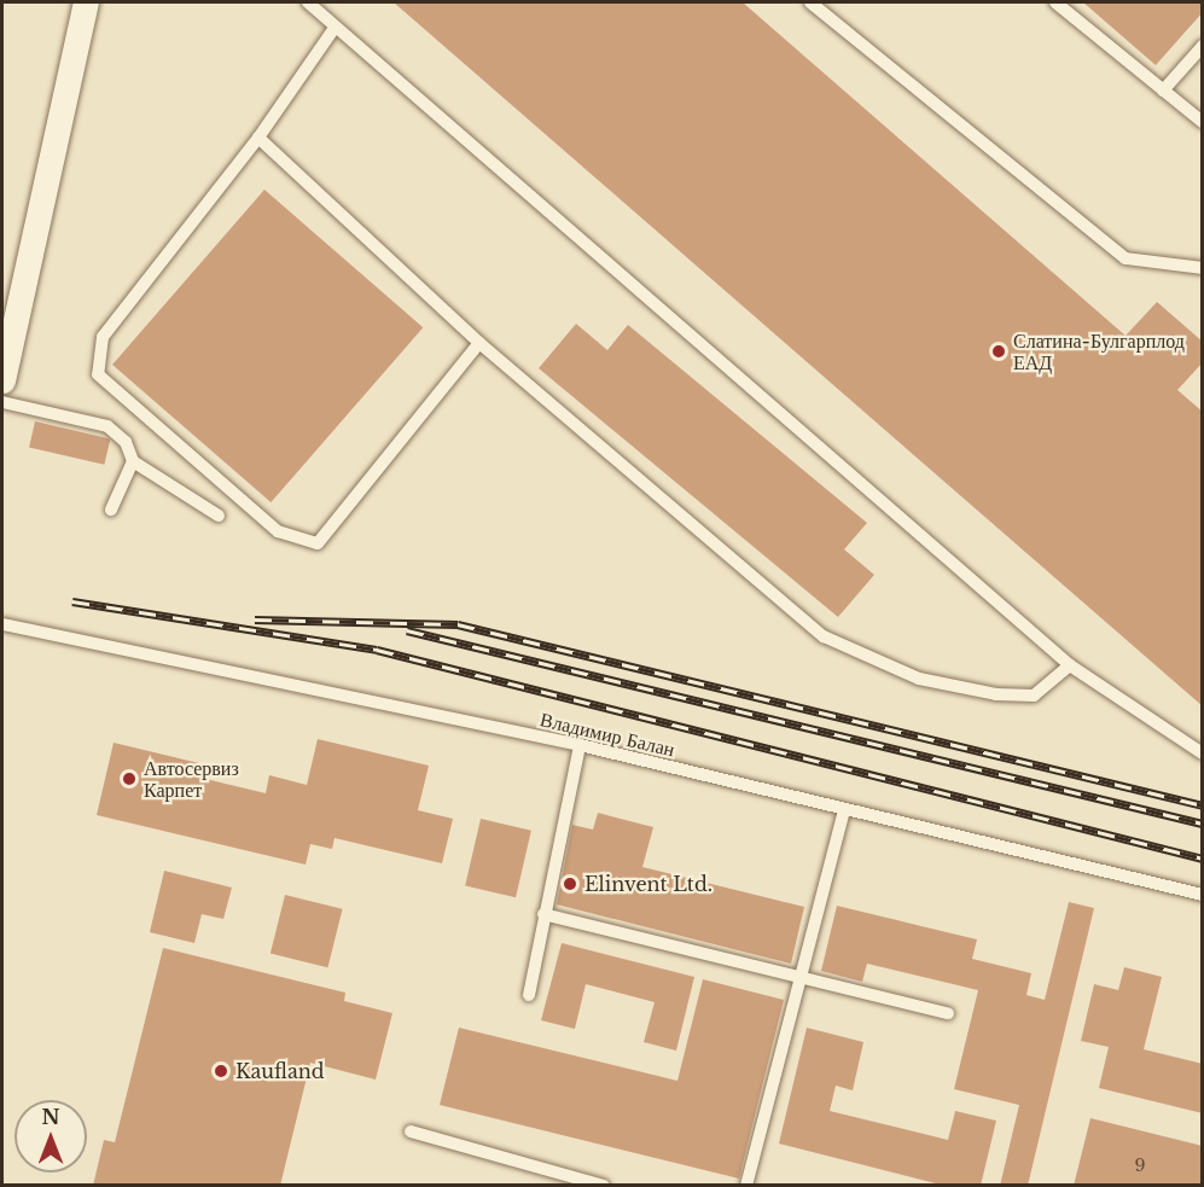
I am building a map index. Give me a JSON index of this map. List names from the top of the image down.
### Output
{
  "streets": {
    "lane": ["Владимир Балан"]
  },
  "places": [
    "Слатина-Булгарплод ЕАД",
    "Автосервиз Карпет",
    "Elinvent Ltd.",
    "Kaufland"
  ],
  "house_numbers": ["9"],
  "north": "top"
}
